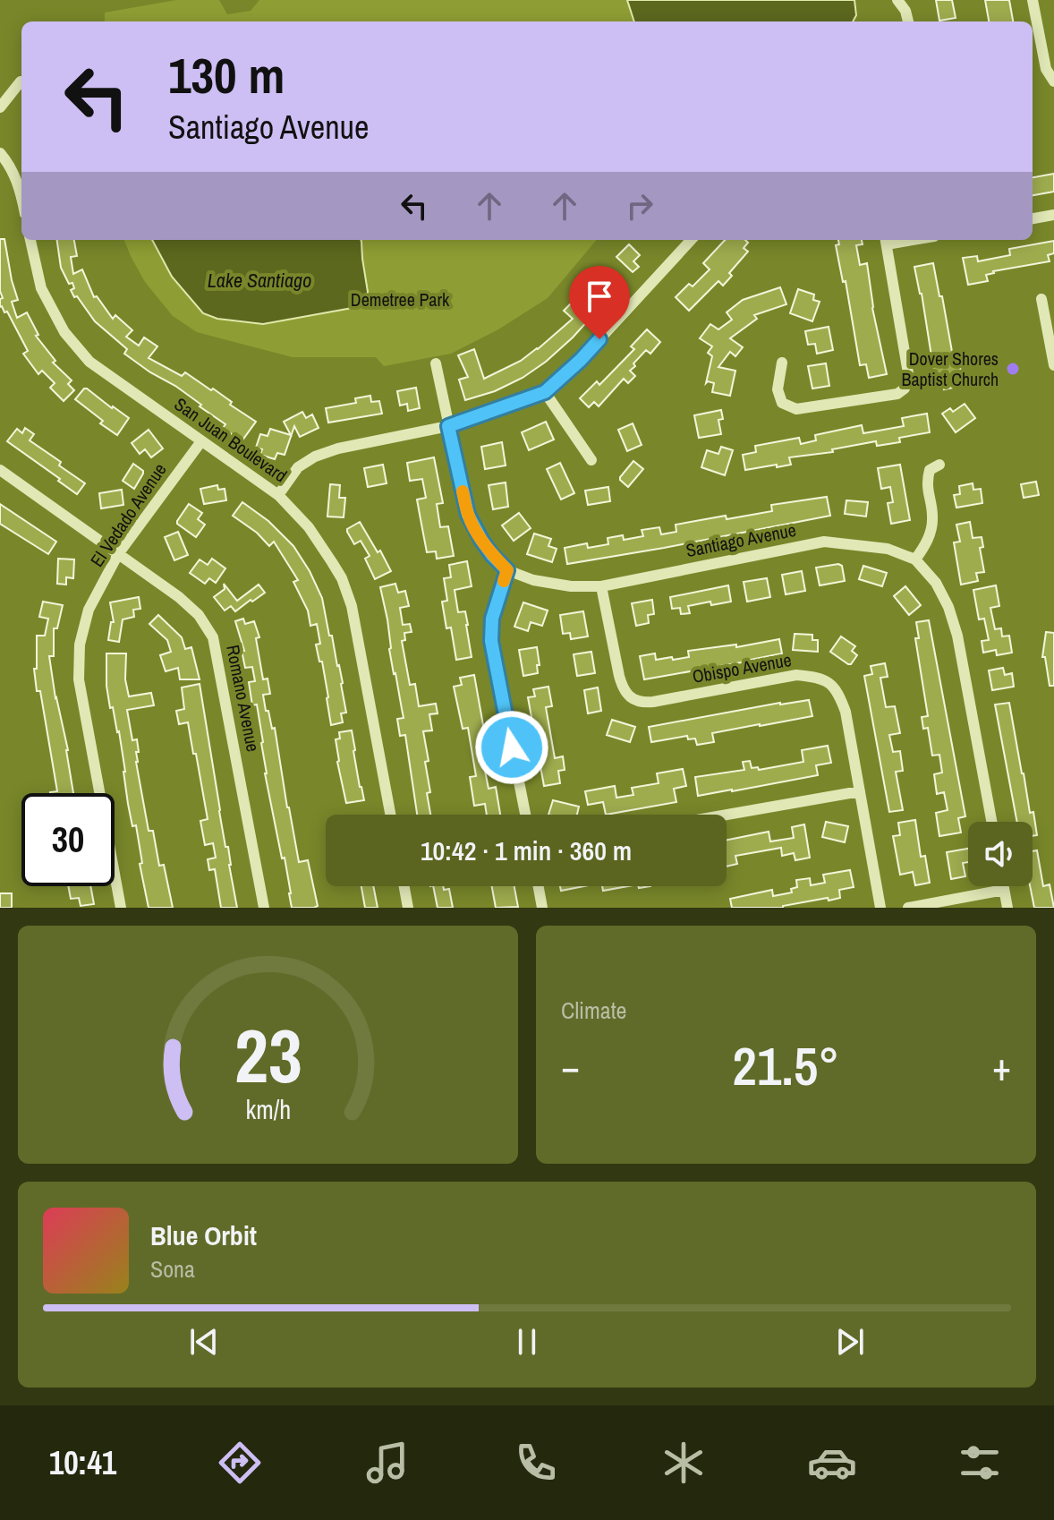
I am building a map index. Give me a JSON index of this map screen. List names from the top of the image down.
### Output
{
  "streets": {
    "street": [
      "San Juan Boulevard",
      "El Vedado Avenue",
      "Santiago Avenue",
      "Obispo Avenue",
      "Romano Avenue"
    ]
  },
  "crossings": [
    ["San Juan Boulevard", "El Vedado Avenue"],
    ["El Vedado Avenue", "Romano Avenue"],
    ["Santiago Avenue", "Obispo Avenue"]
  ],
  "water": ["Lake Santiago"],
  "parks": ["Demetree Park"],
  "places": ["Dover Shores Baptist Church"],
  "page": {
    "turn": ["130 m", "Santiago Avenue"],
    "limit": "30",
    "trip": "10:42 · 1 min · 360 m",
    "tile": "Climate",
    "heat": ["−", "21.5°", "+"],
    "song": ["Blue Orbit", "Sona"],
    "tabs": "10:41",
    "gauge": ["23", "km/h"]
  }
}
